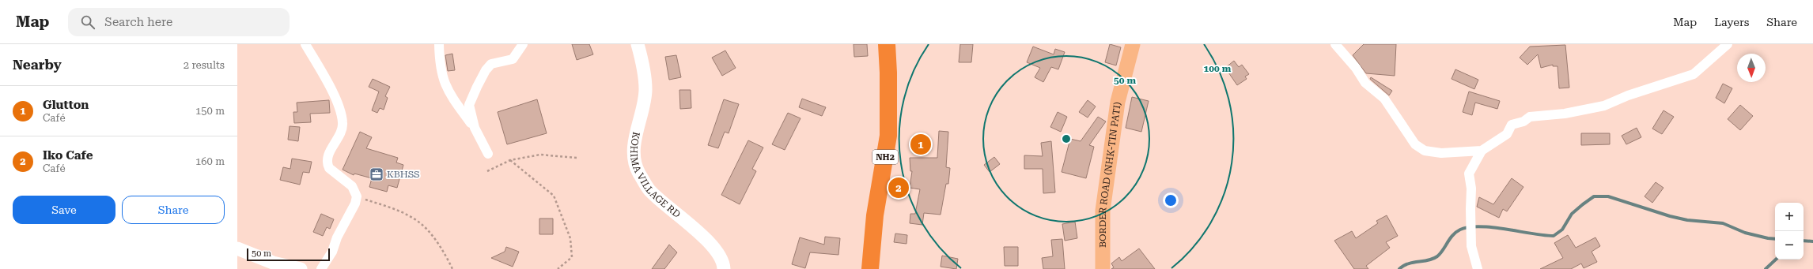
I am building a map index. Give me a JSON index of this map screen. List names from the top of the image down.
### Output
{
  "streets": {
    "highway": ["NH2"],
    "main road": ["KOHIMA VILLAGE RD", "BORDER ROAD (NHK-TIN PATI)"]
  },
  "places": {
    "office": ["KBHSS"]
  },
  "scale_bar": "50 m",
  "north": "bottom",
  "page": {
    "header": "Map",
    "search": "Search here",
    "nav": ["Map", "Layers", "Share"],
    "heading": ["Nearby", "2 results"],
    "list": [
      {
        "mark": "1",
        "name": "Glutton",
        "note": "Café",
        "value": "150 m"
      },
      {
        "mark": "2",
        "name": "Iko Cafe",
        "note": "Café",
        "value": "160 m"
      }
    ],
    "pins": ["1", "2"],
    "buttons": ["Save", "Share"],
    "map_buttons": ["+", "−"],
    "scale": "50 m"
  },
  "rings": ["100 m", "50 m"]
}
